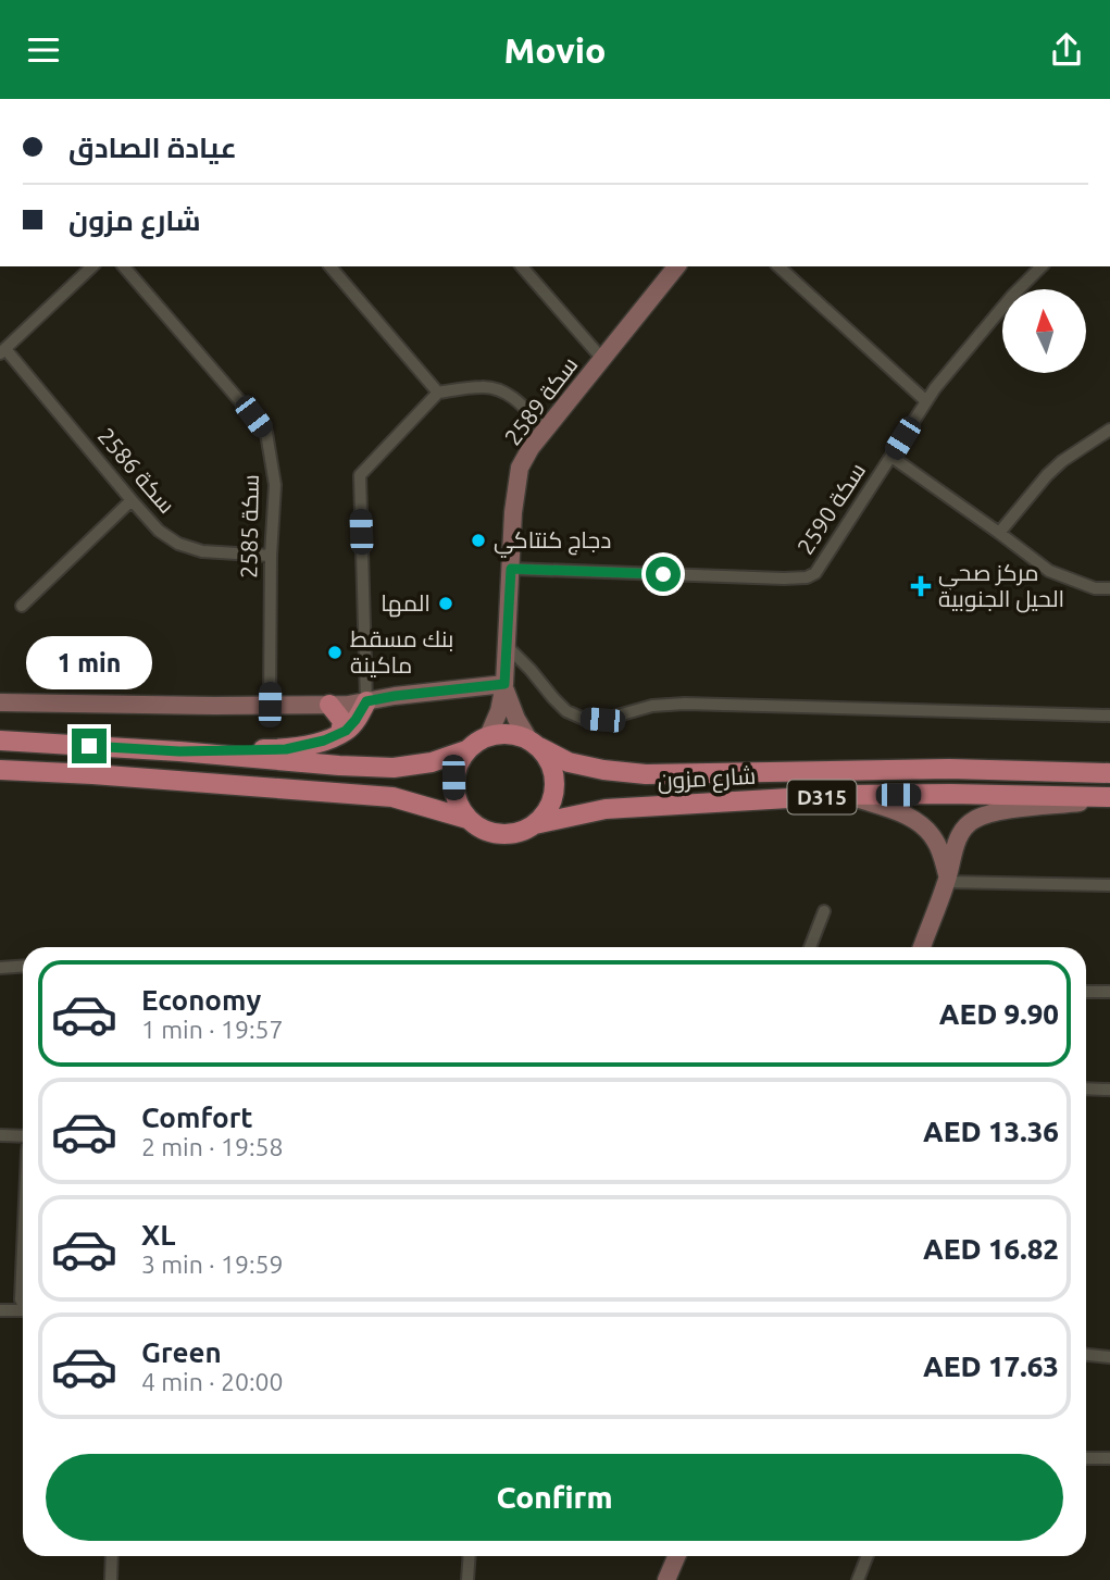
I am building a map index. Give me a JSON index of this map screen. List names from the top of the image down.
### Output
{
  "streets": {
    "main road": ["شارع مزون", "D315"],
    "street": [
      "سكة 2589",
      "سكة 2586",
      "سكة 2590",
      "سكة 2585"
    ]
  },
  "crossings": [
    ["سكة 2589", "سكة 2590"],
    ["سكة 2589", "شارع مزون"],
    ["سكة 2589", "D315"],
    ["سكة 2586", "سكة 2585"],
    ["شارع مزون", "D315"]
  ],
  "places": {
    "other": ["دجاج كنتاكي", "المها", "بنك مسقط ماكينة"],
    "health": ["مركز صحي الحيل الجنوبية"]
  },
  "north": "top",
  "page": {
    "header": "Movio",
    "banner": ["عيادة الصادق", "شارع مزون"],
    "bubble": "1 min",
    "list": [
      {
        "name": "Economy",
        "note": "1 min · 19:57",
        "value": "AED 9.90"
      },
      {
        "name": "Comfort",
        "note": "2 min · 19:58",
        "value": "AED 13.36"
      },
      {
        "name": "XL",
        "note": "3 min · 19:59",
        "value": "AED 16.82"
      },
      {
        "name": "Green",
        "note": "4 min · 20:00",
        "value": "AED 17.63"
      }
    ],
    "buttons": "Confirm"
  }
}
